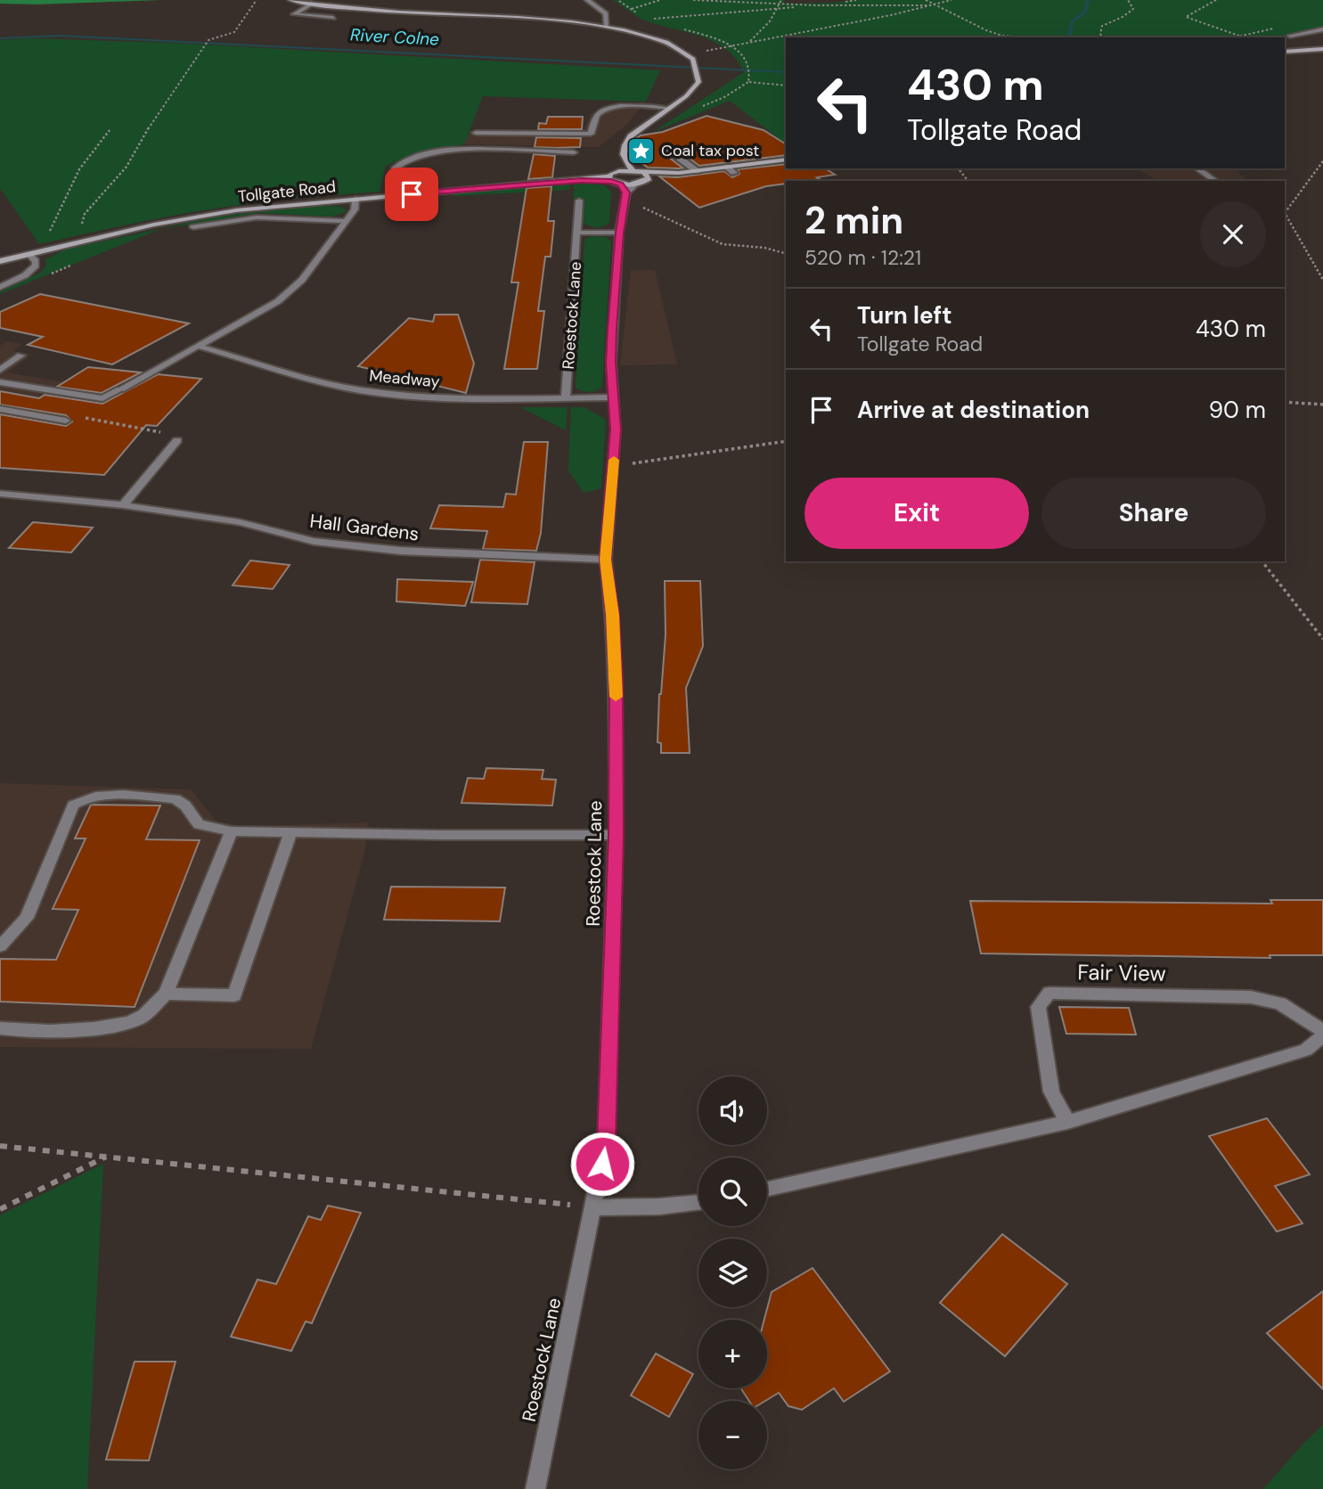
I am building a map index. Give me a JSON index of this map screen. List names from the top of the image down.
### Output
{
  "streets": {
    "street": [
      "Tollgate Road",
      "Roestock Lane",
      "Meadway",
      "Hall Gardens",
      "Fair View"
    ]
  },
  "crossings": [
    ["Roestock Lane", "Meadway"],
    ["Roestock Lane", "Hall Gardens"]
  ],
  "water": ["River Colne"],
  "places": {
    "place": ["Coal tax post"]
  },
  "page": {
    "turn": ["430 m", "Tollgate Road"],
    "heading": ["2 min", "520 m · 12:21"],
    "list": [
      {
        "name": "Turn left",
        "note": "Tollgate Road",
        "value": "430 m"
      },
      {
        "name": "Arrive at destination",
        "value": "90 m"
      }
    ],
    "buttons": ["Exit", "Share"],
    "map_buttons": ["+", "−"]
  }
}
